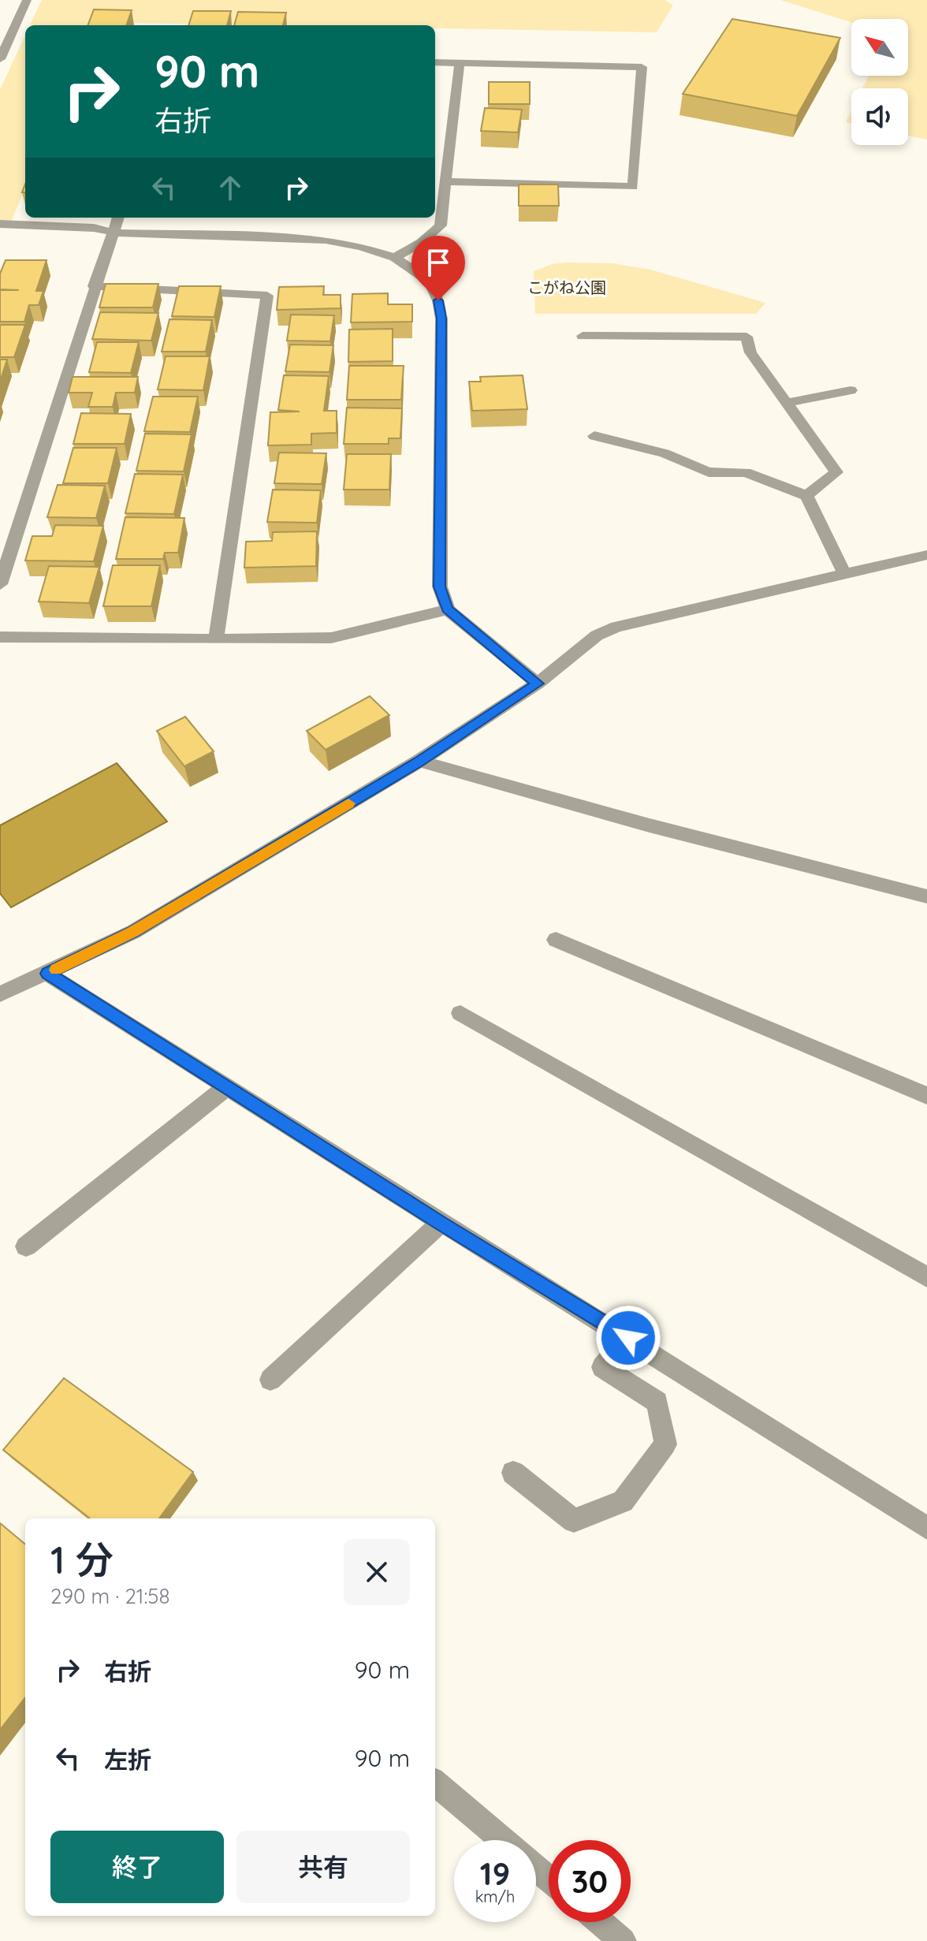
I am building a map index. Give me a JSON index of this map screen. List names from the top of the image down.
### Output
{
  "parks": ["こがね公園"],
  "north": "top left",
  "page": {
    "turn": ["90 m", "右折"],
    "heading": ["1 分", "290 m · 21:58"],
    "list": [
      {
        "name": "右折",
        "value": "90 m"
      },
      {
        "name": "左折",
        "value": "90 m"
      }
    ],
    "buttons": ["終了", "共有"],
    "speed": "19 km/h",
    "limit": "30"
  }
}
